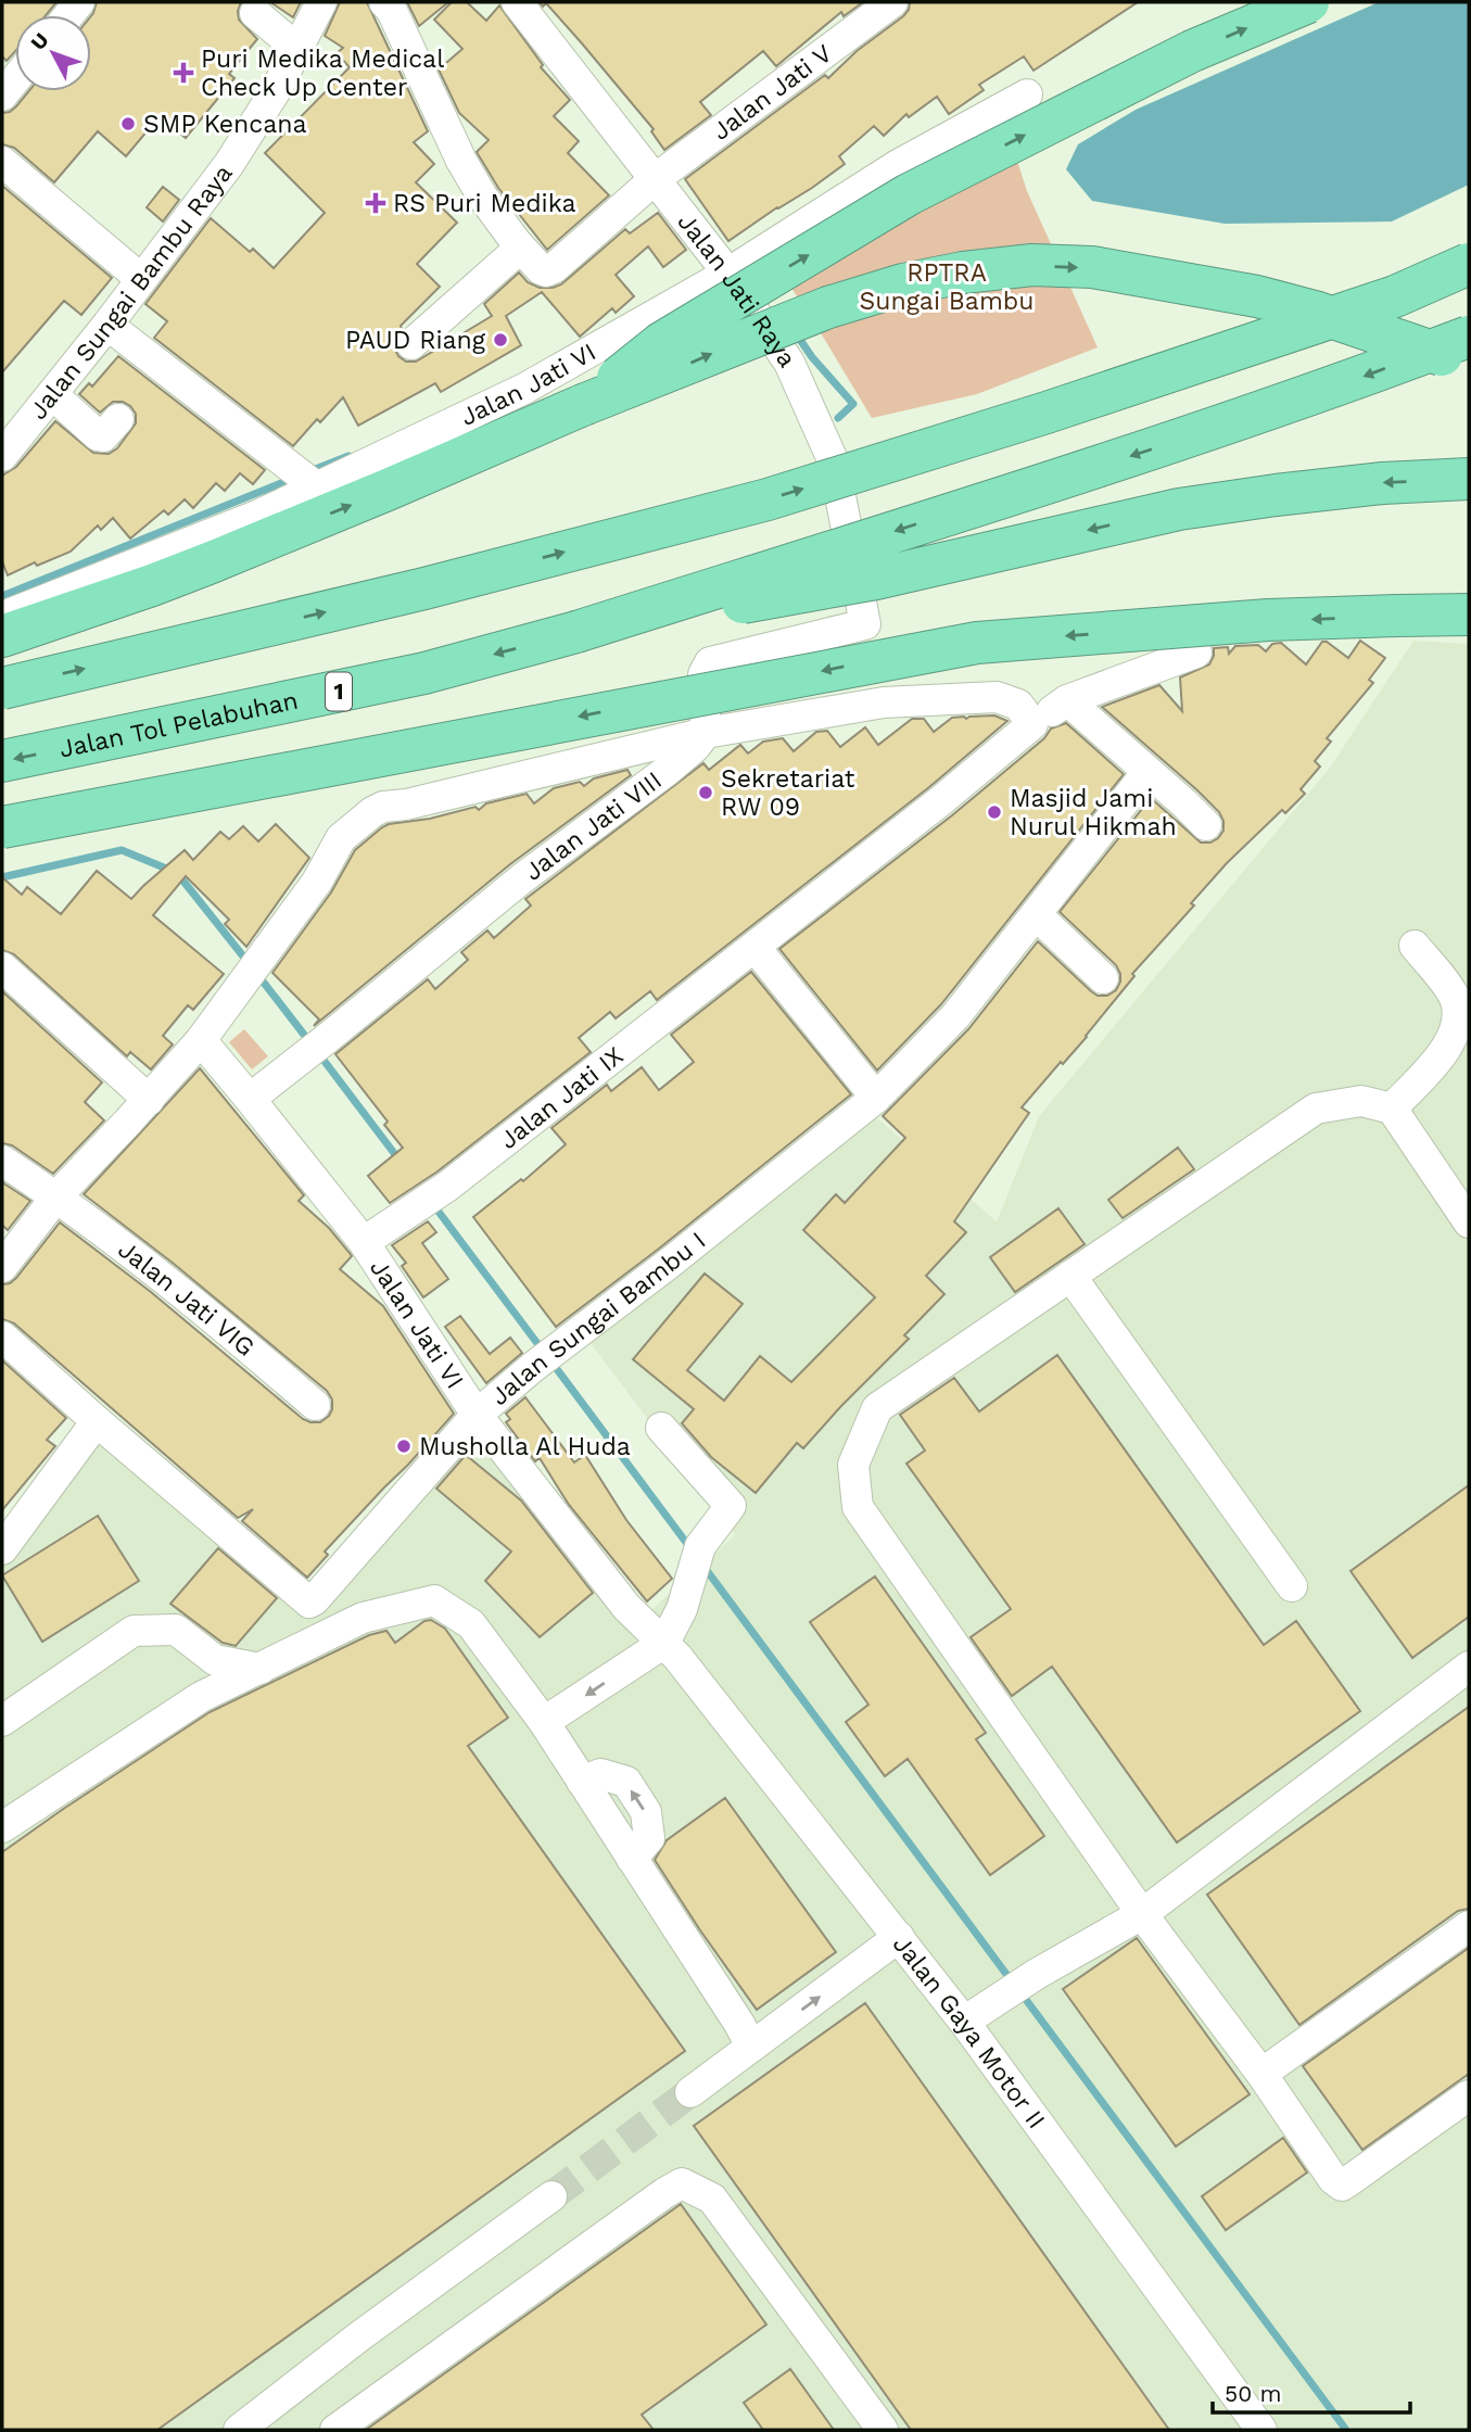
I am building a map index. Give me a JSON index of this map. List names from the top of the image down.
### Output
{
  "streets": {
    "highway": ["1", "Jalan Tol Pelabuhan"],
    "street": [
      "Jalan Jati V",
      "Jalan Sungai Bambu Raya",
      "Jalan Jati Raya",
      "Jalan Jati VI",
      "Jalan Jati VIII",
      "Jalan Jati IX",
      "Jalan Jati VIG",
      "Jalan Sungai Bambu I",
      "Jalan Gaya Motor II"
    ]
  },
  "crossings": [
    ["Jalan Jati V", "Jalan Jati Raya"],
    ["Jalan Jati Raya", "Jalan Jati VI"],
    ["Jalan Jati VI", "Jalan Jati VIII"],
    ["Jalan Jati VI", "Jalan Jati IX"],
    ["Jalan Jati VI", "Jalan Sungai Bambu I"],
    ["Jalan Jati VI", "Jalan Gaya Motor II"]
  ],
  "parks": ["RPTRA Sungai Bambu"],
  "places": {
    "health": ["Puri Medika Medical Check Up Center", "RS Puri Medika"],
    "other": [
      "SMP Kencana",
      "PAUD Riang",
      "Sekretariat RW 09",
      "Masjid Jami Nurul Hikmah",
      "Musholla Al Huda"
    ]
  },
  "scale_bar": "50 m",
  "north": "top left"
}
